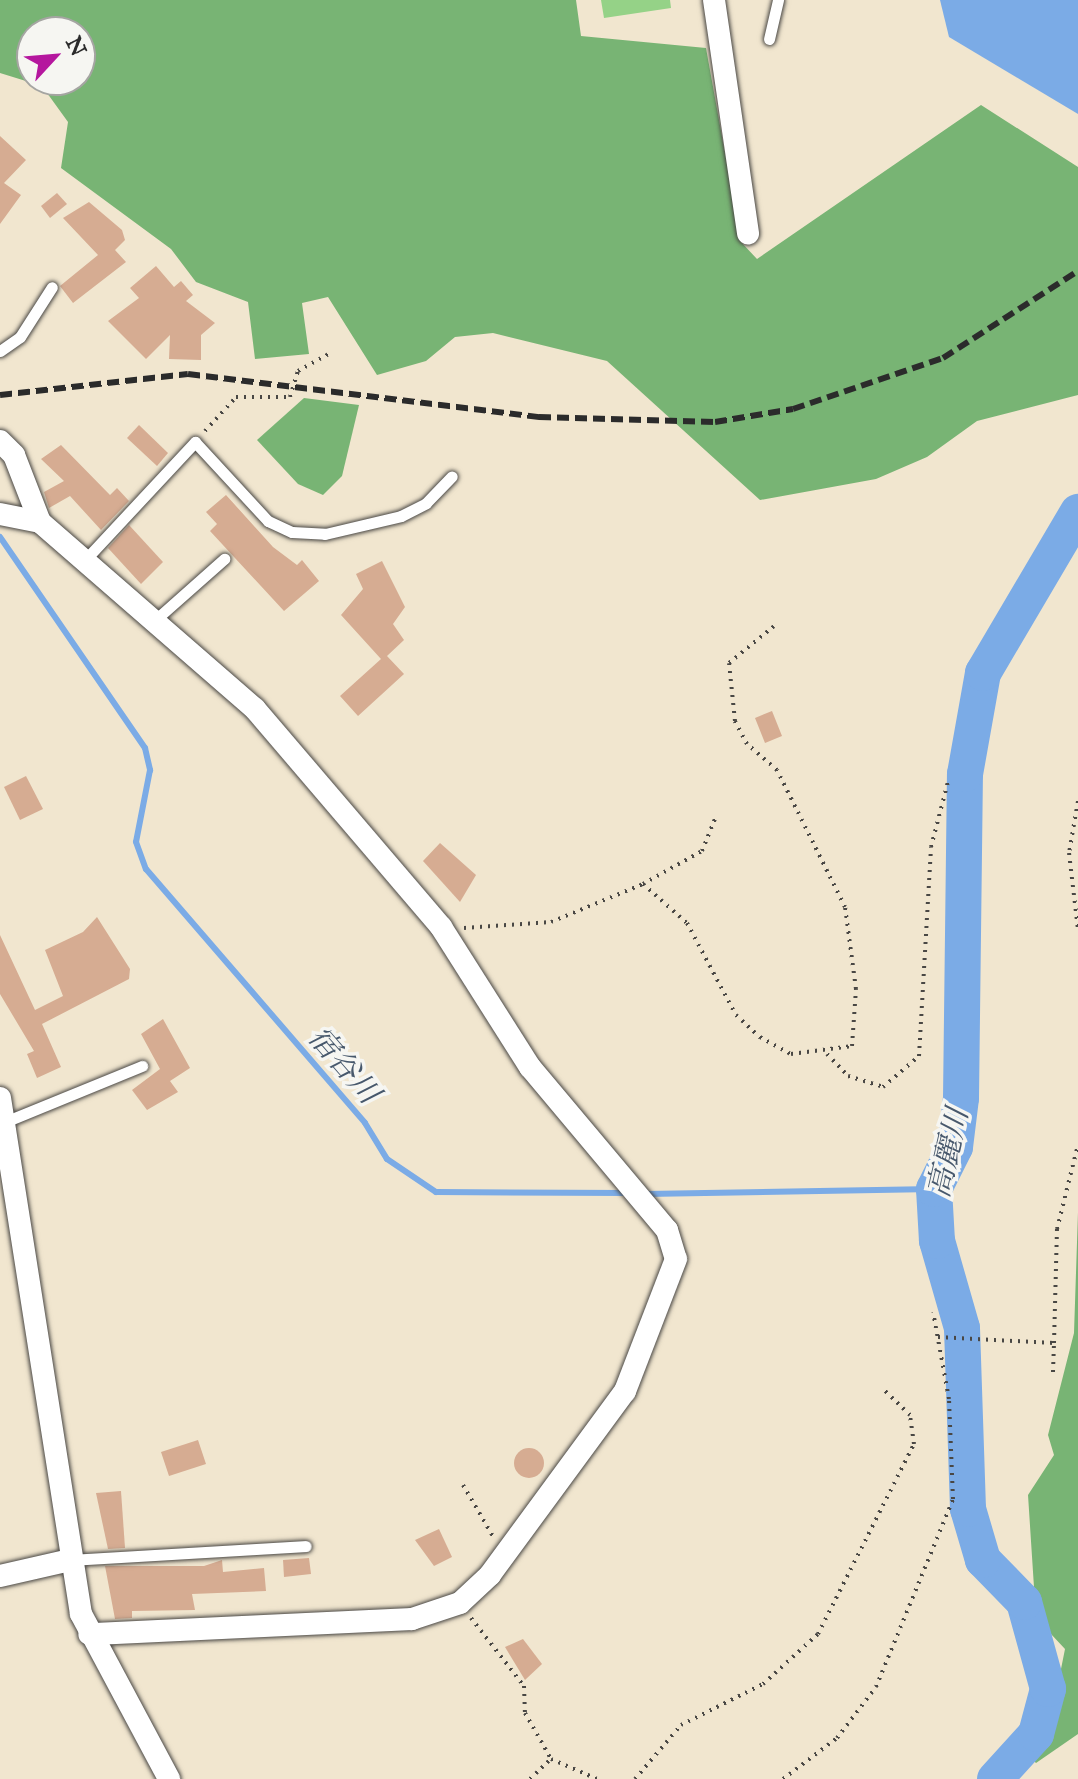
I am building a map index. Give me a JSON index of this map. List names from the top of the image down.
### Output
{
  "water": ["宿谷川", "高麗川"],
  "north": "top right"
}
